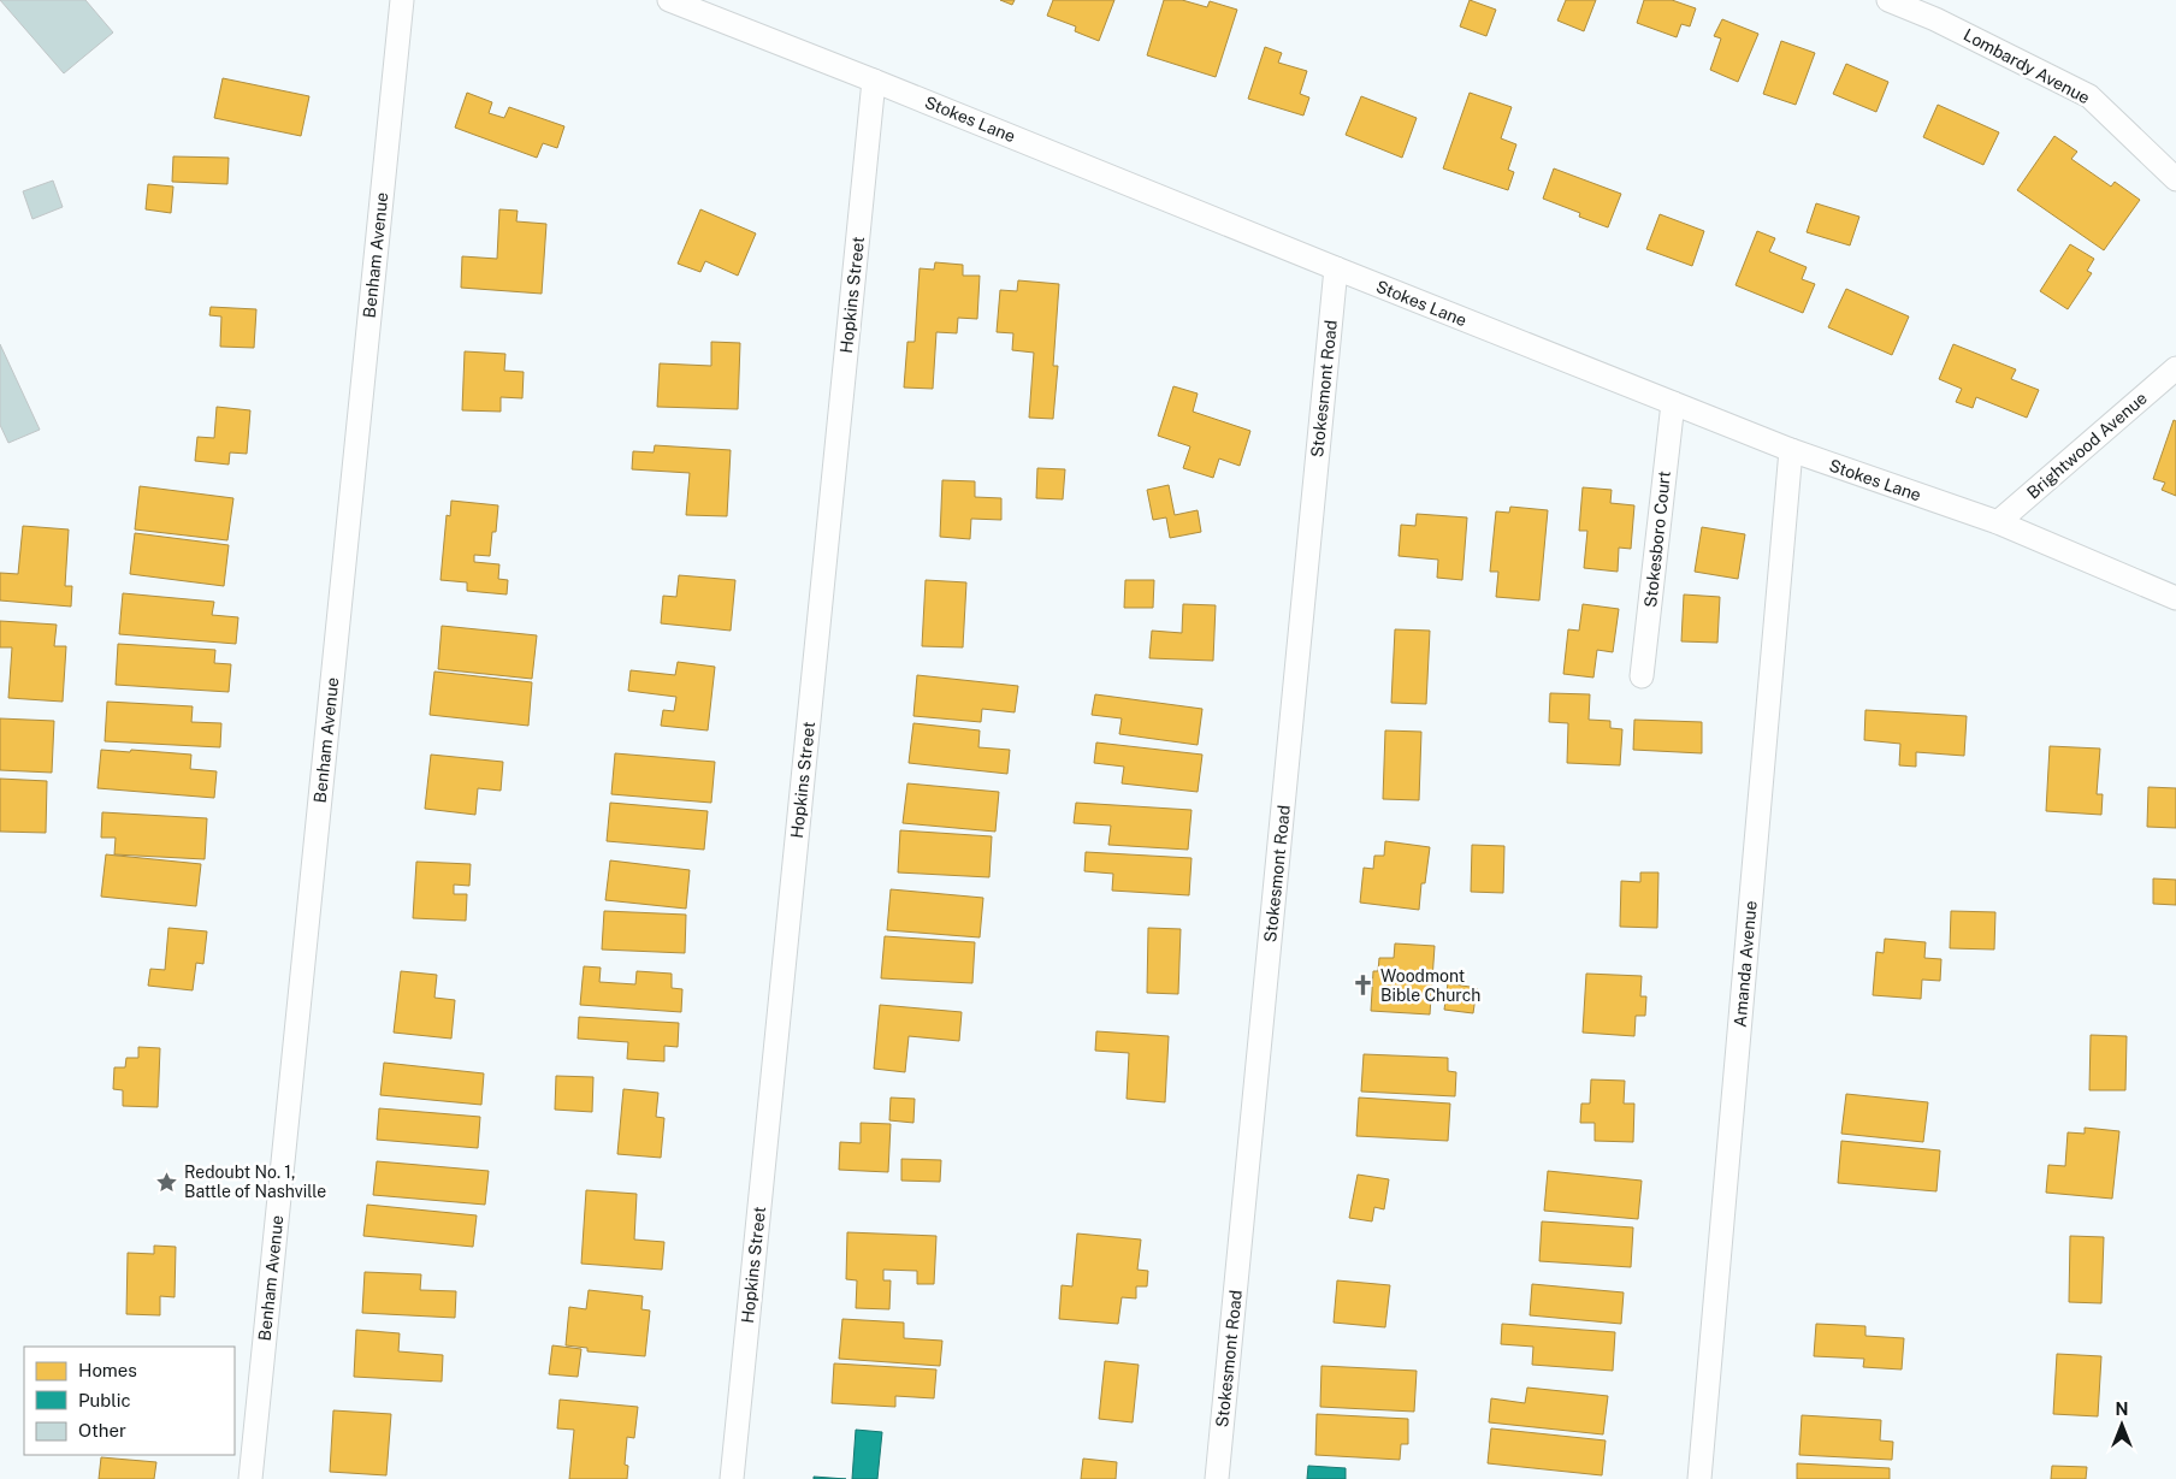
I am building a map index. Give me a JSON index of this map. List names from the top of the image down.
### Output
{
  "streets": {
    "street": [
      "Lombardy Avenue",
      "Stokes Lane",
      "Benham Avenue",
      "Hopkins Street",
      "Stokesmont Road",
      "Brightwood Avenue",
      "Stokesboro Court",
      "Amanda Avenue"
    ]
  },
  "crossings": [
    ["Stokes Lane", "Hopkins Street"],
    ["Stokes Lane", "Stokesmont Road"],
    ["Stokes Lane", "Brightwood Avenue"],
    ["Stokes Lane", "Stokesboro Court"],
    ["Stokes Lane", "Amanda Avenue"]
  ],
  "places": {
    "church": ["Woodmont Bible Church"],
    "place": ["Redoubt No. 1, Battle of Nashville"]
  },
  "legend": ["Homes", "Public", "Other"],
  "north": "top"
}
